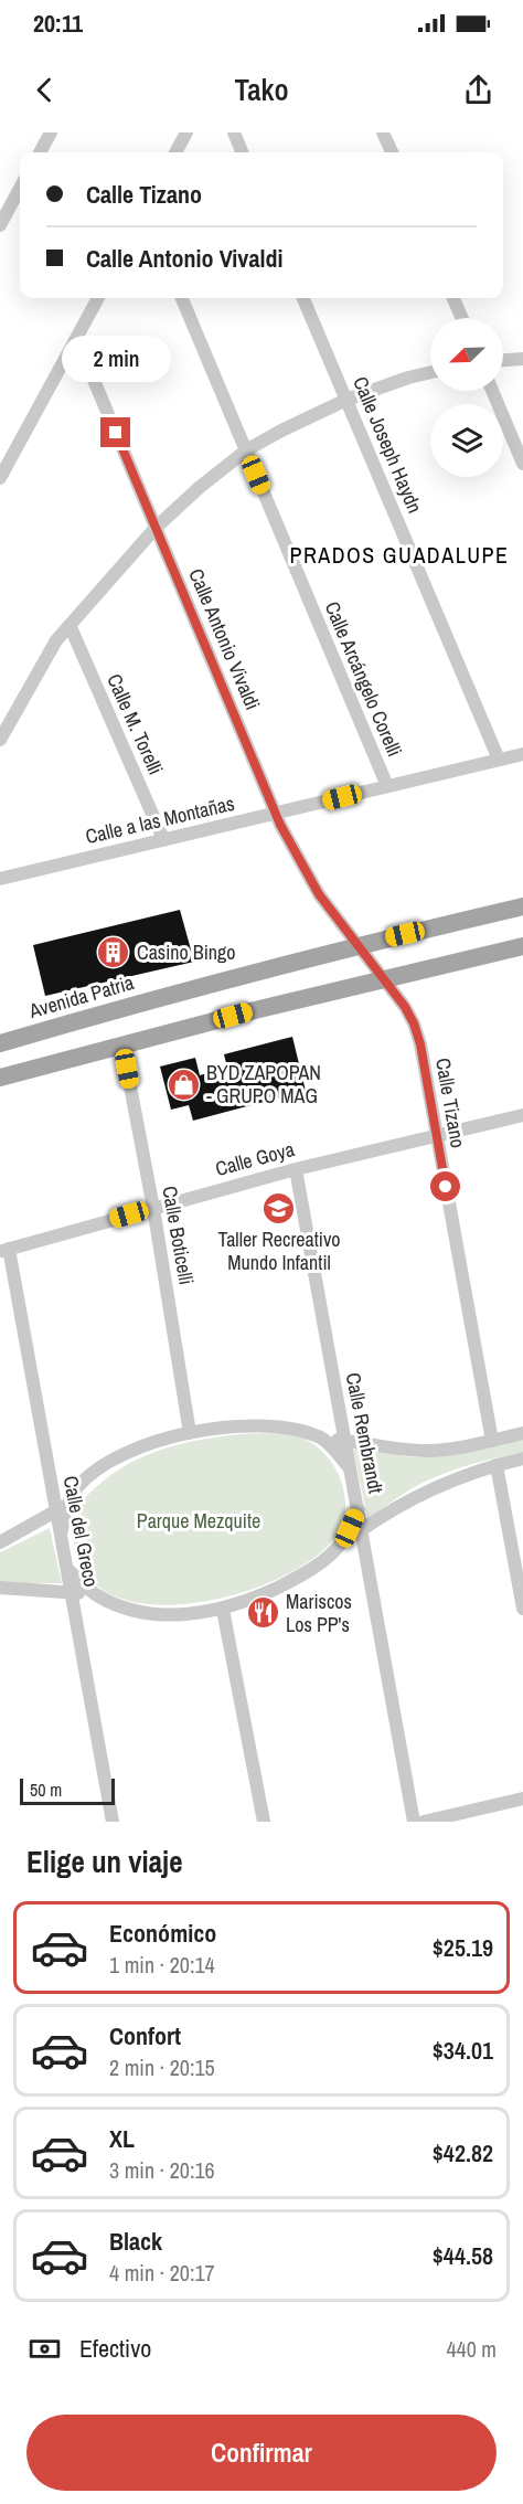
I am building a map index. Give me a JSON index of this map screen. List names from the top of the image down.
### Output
{
  "streets": {
    "main road": ["Avenida Patria"],
    "street": [
      "Calle Joseph Haydn",
      "Calle Antonio Vivaldi",
      "Calle Arcángelo Corelli",
      "Calle M. Torelli",
      "Calle a las Montañas",
      "Calle Tizano",
      "Calle Goya",
      "Calle Boticelli",
      "Calle Rembrandt",
      "Calle del Greco"
    ]
  },
  "crossings": [
    ["Calle Joseph Haydn", "Calle a las Montañas"],
    ["Calle Antonio Vivaldi", "Calle a las Montañas"],
    ["Calle Antonio Vivaldi", "Avenida Patria"],
    ["Calle Antonio Vivaldi", "Calle Tizano"],
    ["Calle Arcángelo Corelli", "Calle a las Montañas"],
    ["Calle M. Torelli", "Calle a las Montañas"],
    ["Avenida Patria", "Calle Tizano"],
    ["Calle Tizano", "Calle Goya"],
    ["Calle Goya", "Calle Boticelli"],
    ["Calle Goya", "Calle Rembrandt"],
    ["Calle Goya", "Calle del Greco"]
  ],
  "districts": ["PRADOS GUADALUPE"],
  "parks": ["Parque Mezquite"],
  "places": {
    "building": ["Casino Bingo"],
    "shop": ["BYD ZAPOPAN - GRUPO MAG"],
    "school or university": ["Taller Recreativo Mundo Infantil"],
    "restaurant": ["Mariscos Los PP's"]
  },
  "scale_bar": "50 m",
  "north": "bottom left",
  "page": {
    "status": "20:11",
    "header": "Tako",
    "banner": ["Calle Tizano", "Calle Antonio Vivaldi"],
    "bubble": "2 min",
    "scale": "50 m",
    "heading": "Elige un viaje",
    "list": [
      {
        "name": "Económico",
        "note": "1 min · 20:14",
        "value": "$25.19"
      },
      {
        "name": "Confort",
        "note": "2 min · 20:15",
        "value": "$34.01"
      },
      {
        "name": "XL",
        "note": "3 min · 20:16",
        "value": "$42.82"
      },
      {
        "name": "Black",
        "note": "4 min · 20:17",
        "value": "$44.58"
      }
    ],
    "pay": ["Efectivo", "440 m"],
    "buttons": "Confirmar"
  }
}
